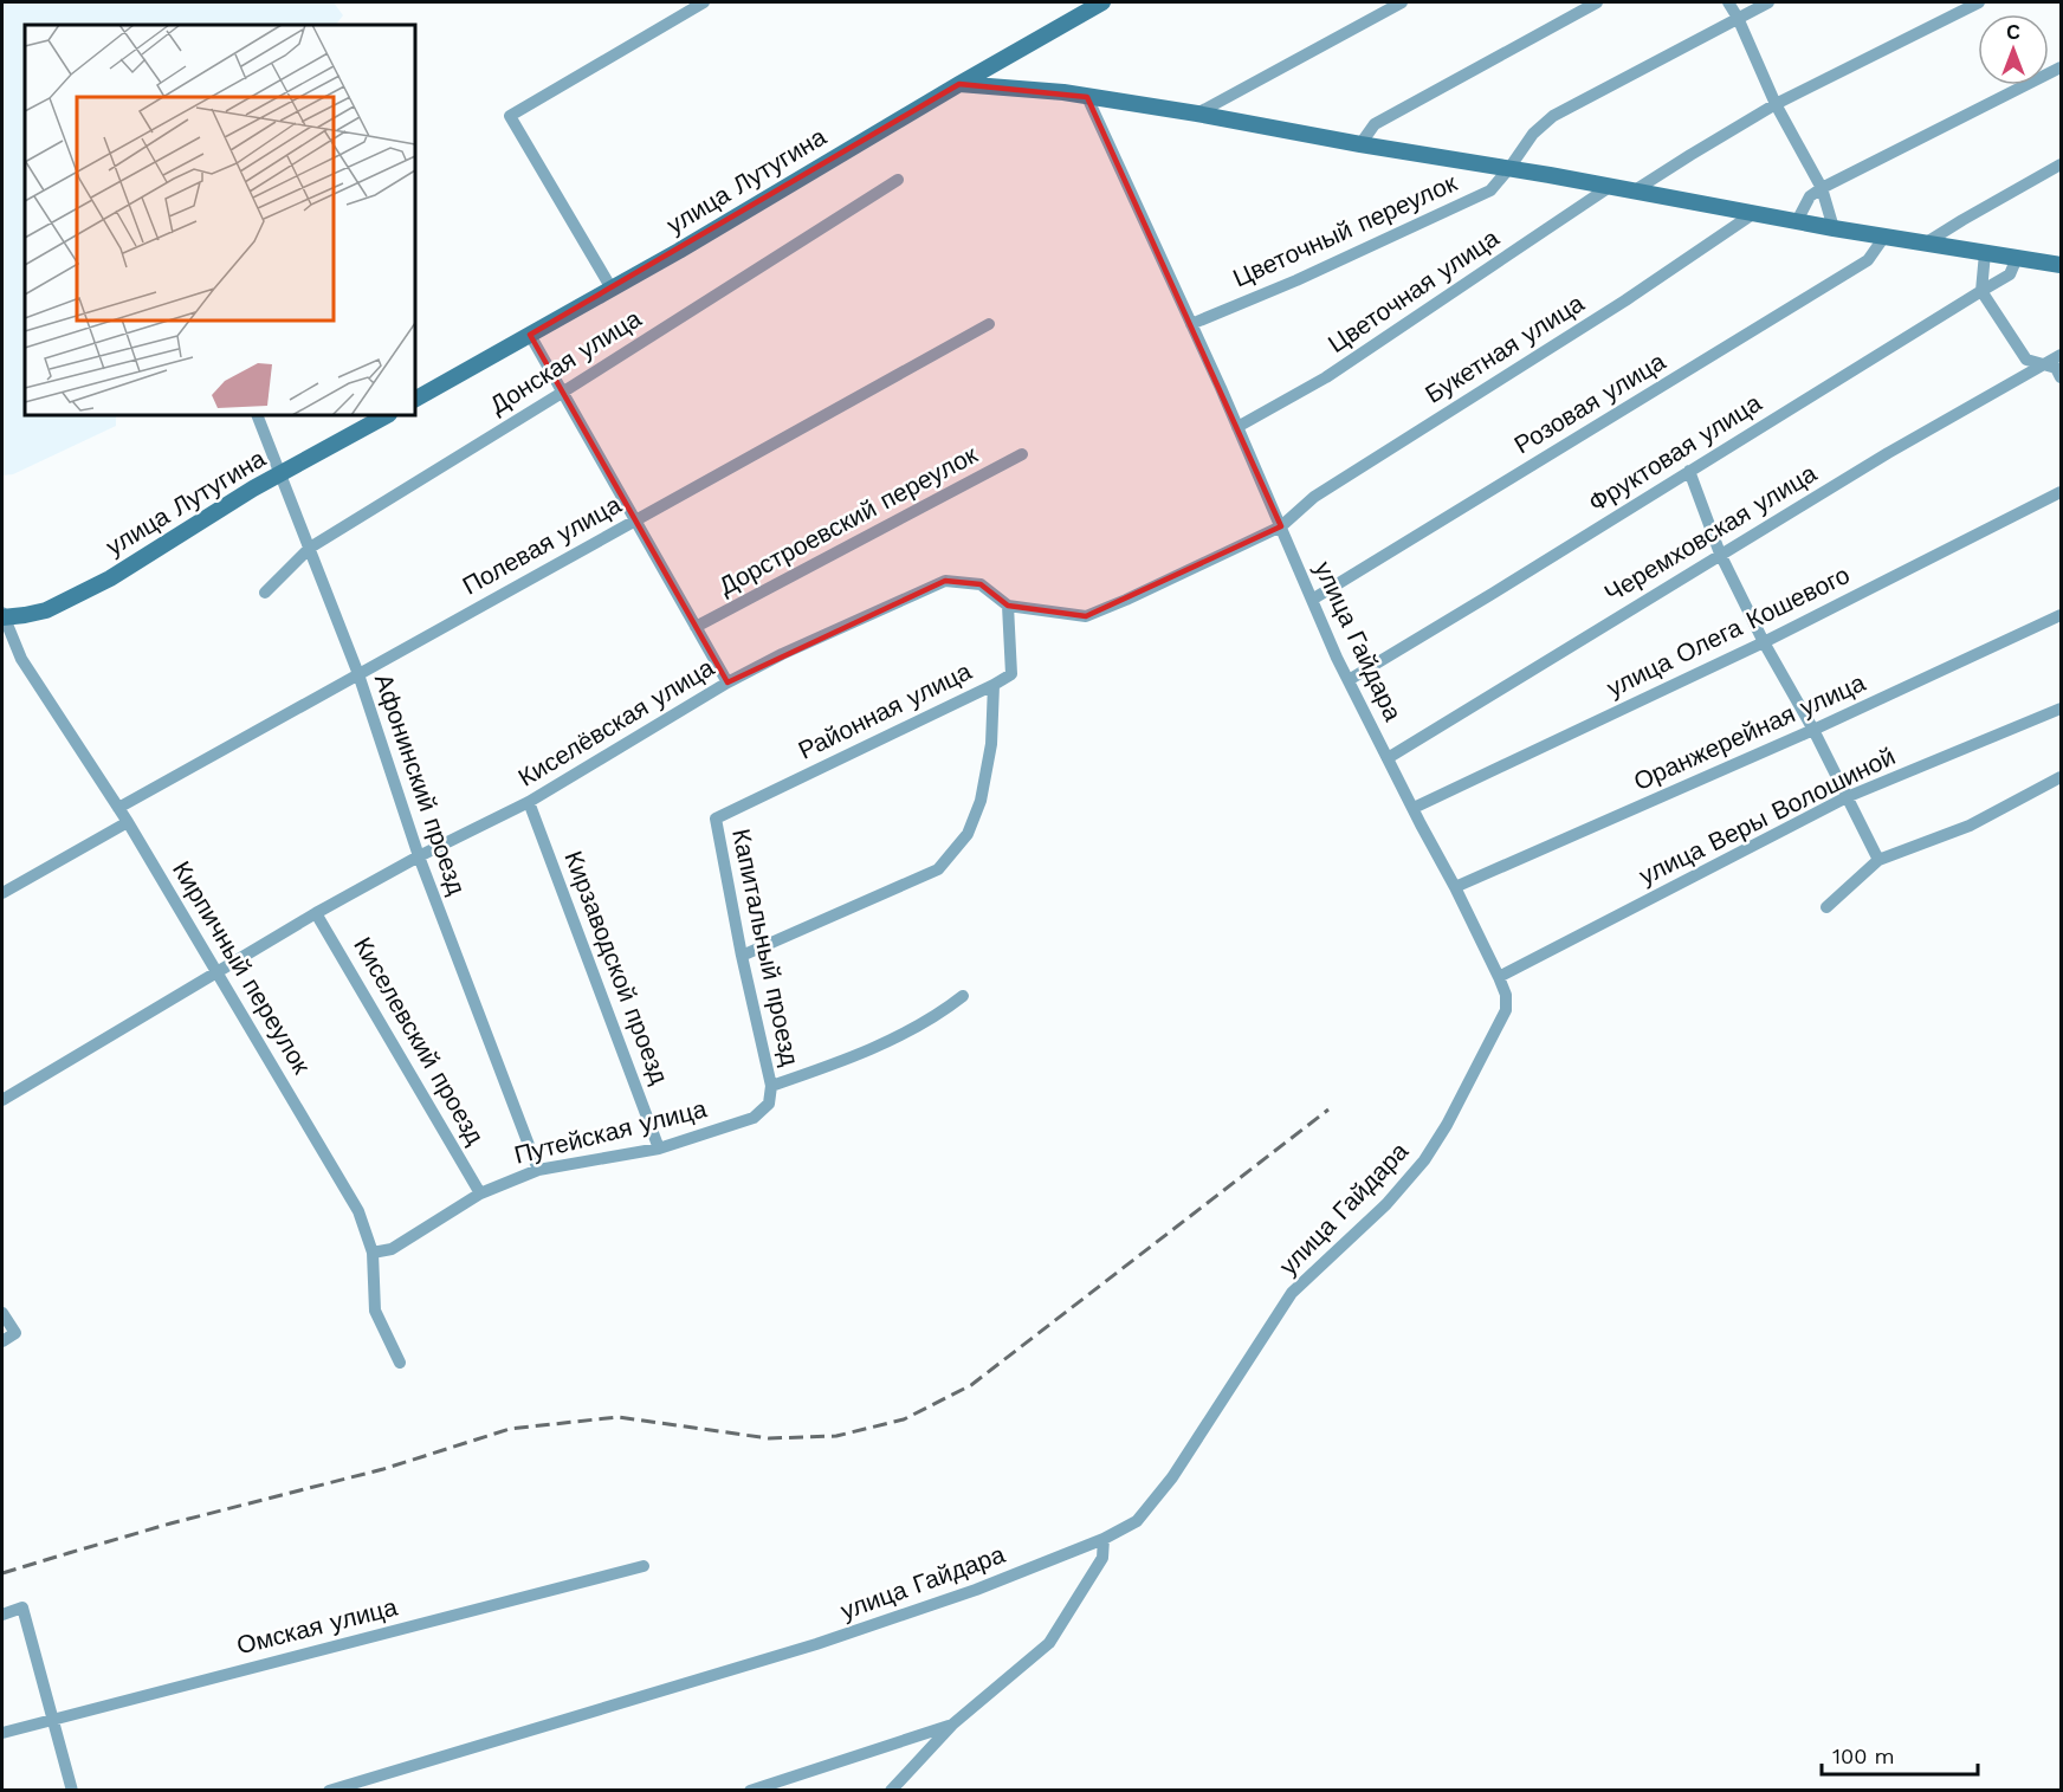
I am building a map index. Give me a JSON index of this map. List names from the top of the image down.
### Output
{
  "streets": {
    "main road": ["улица Лутугина"],
    "street": [
      "Цветочный переулок",
      "Цветочная улица",
      "Букетная улица",
      "Донская улица",
      "Розовая улица",
      "Фруктовая улица",
      "Дорстроевский переулок",
      "Черемховская улица",
      "Полевая улица",
      "улица Олега Кошевого",
      "улица Гайдара",
      "Районная улица",
      "Киселёвская улица",
      "Оранжерейная улица",
      "Афонинский проезд",
      "улица Веры Волошиной",
      "Капитальный проезд",
      "Кирпичный переулок",
      "Кирзаводской проезд",
      "Киселевский проезд",
      "Путейская улица",
      "Омская улица"
    ]
  },
  "crossings": [
    ["улица Лутугина", "Афонинский проезд"],
    ["улица Лутугина", "Кирпичный переулок"],
    ["Цветочный переулок", "улица Гайдара"],
    ["Цветочная улица", "улица Гайдара"],
    ["Букетная улица", "улица Гайдара"],
    ["Букетная улица", "Киселёвская улица"],
    ["Донская улица", "Афонинский проезд"],
    ["Розовая улица", "улица Гайдара"],
    ["Фруктовая улица", "улица Гайдара"],
    ["Черемховская улица", "улица Гайдара"],
    ["Полевая улица", "Афонинский проезд"],
    ["Полевая улица", "Кирпичный переулок"],
    ["улица Олега Кошевого", "улица Гайдара"],
    ["улица Гайдара", "Киселёвская улица"],
    ["улица Гайдара", "Оранжерейная улица"],
    ["улица Гайдара", "улица Веры Волошиной"],
    ["Районная улица", "Киселёвская улица"],
    ["Районная улица", "Капитальный проезд"],
    ["Киселёвская улица", "Афонинский проезд"],
    ["Киселёвская улица", "Кирпичный переулок"],
    ["Киселёвская улица", "Кирзаводской проезд"],
    ["Киселёвская улица", "Киселевский проезд"],
    ["Афонинский проезд", "Путейская улица"],
    ["Капитальный проезд", "Путейская улица"],
    ["Кирпичный переулок", "Путейская улица"],
    ["Кирзаводской проезд", "Путейская улица"],
    ["Киселевский проезд", "Путейская улица"]
  ],
  "scale_bar": "100 m",
  "north": "top"
}
